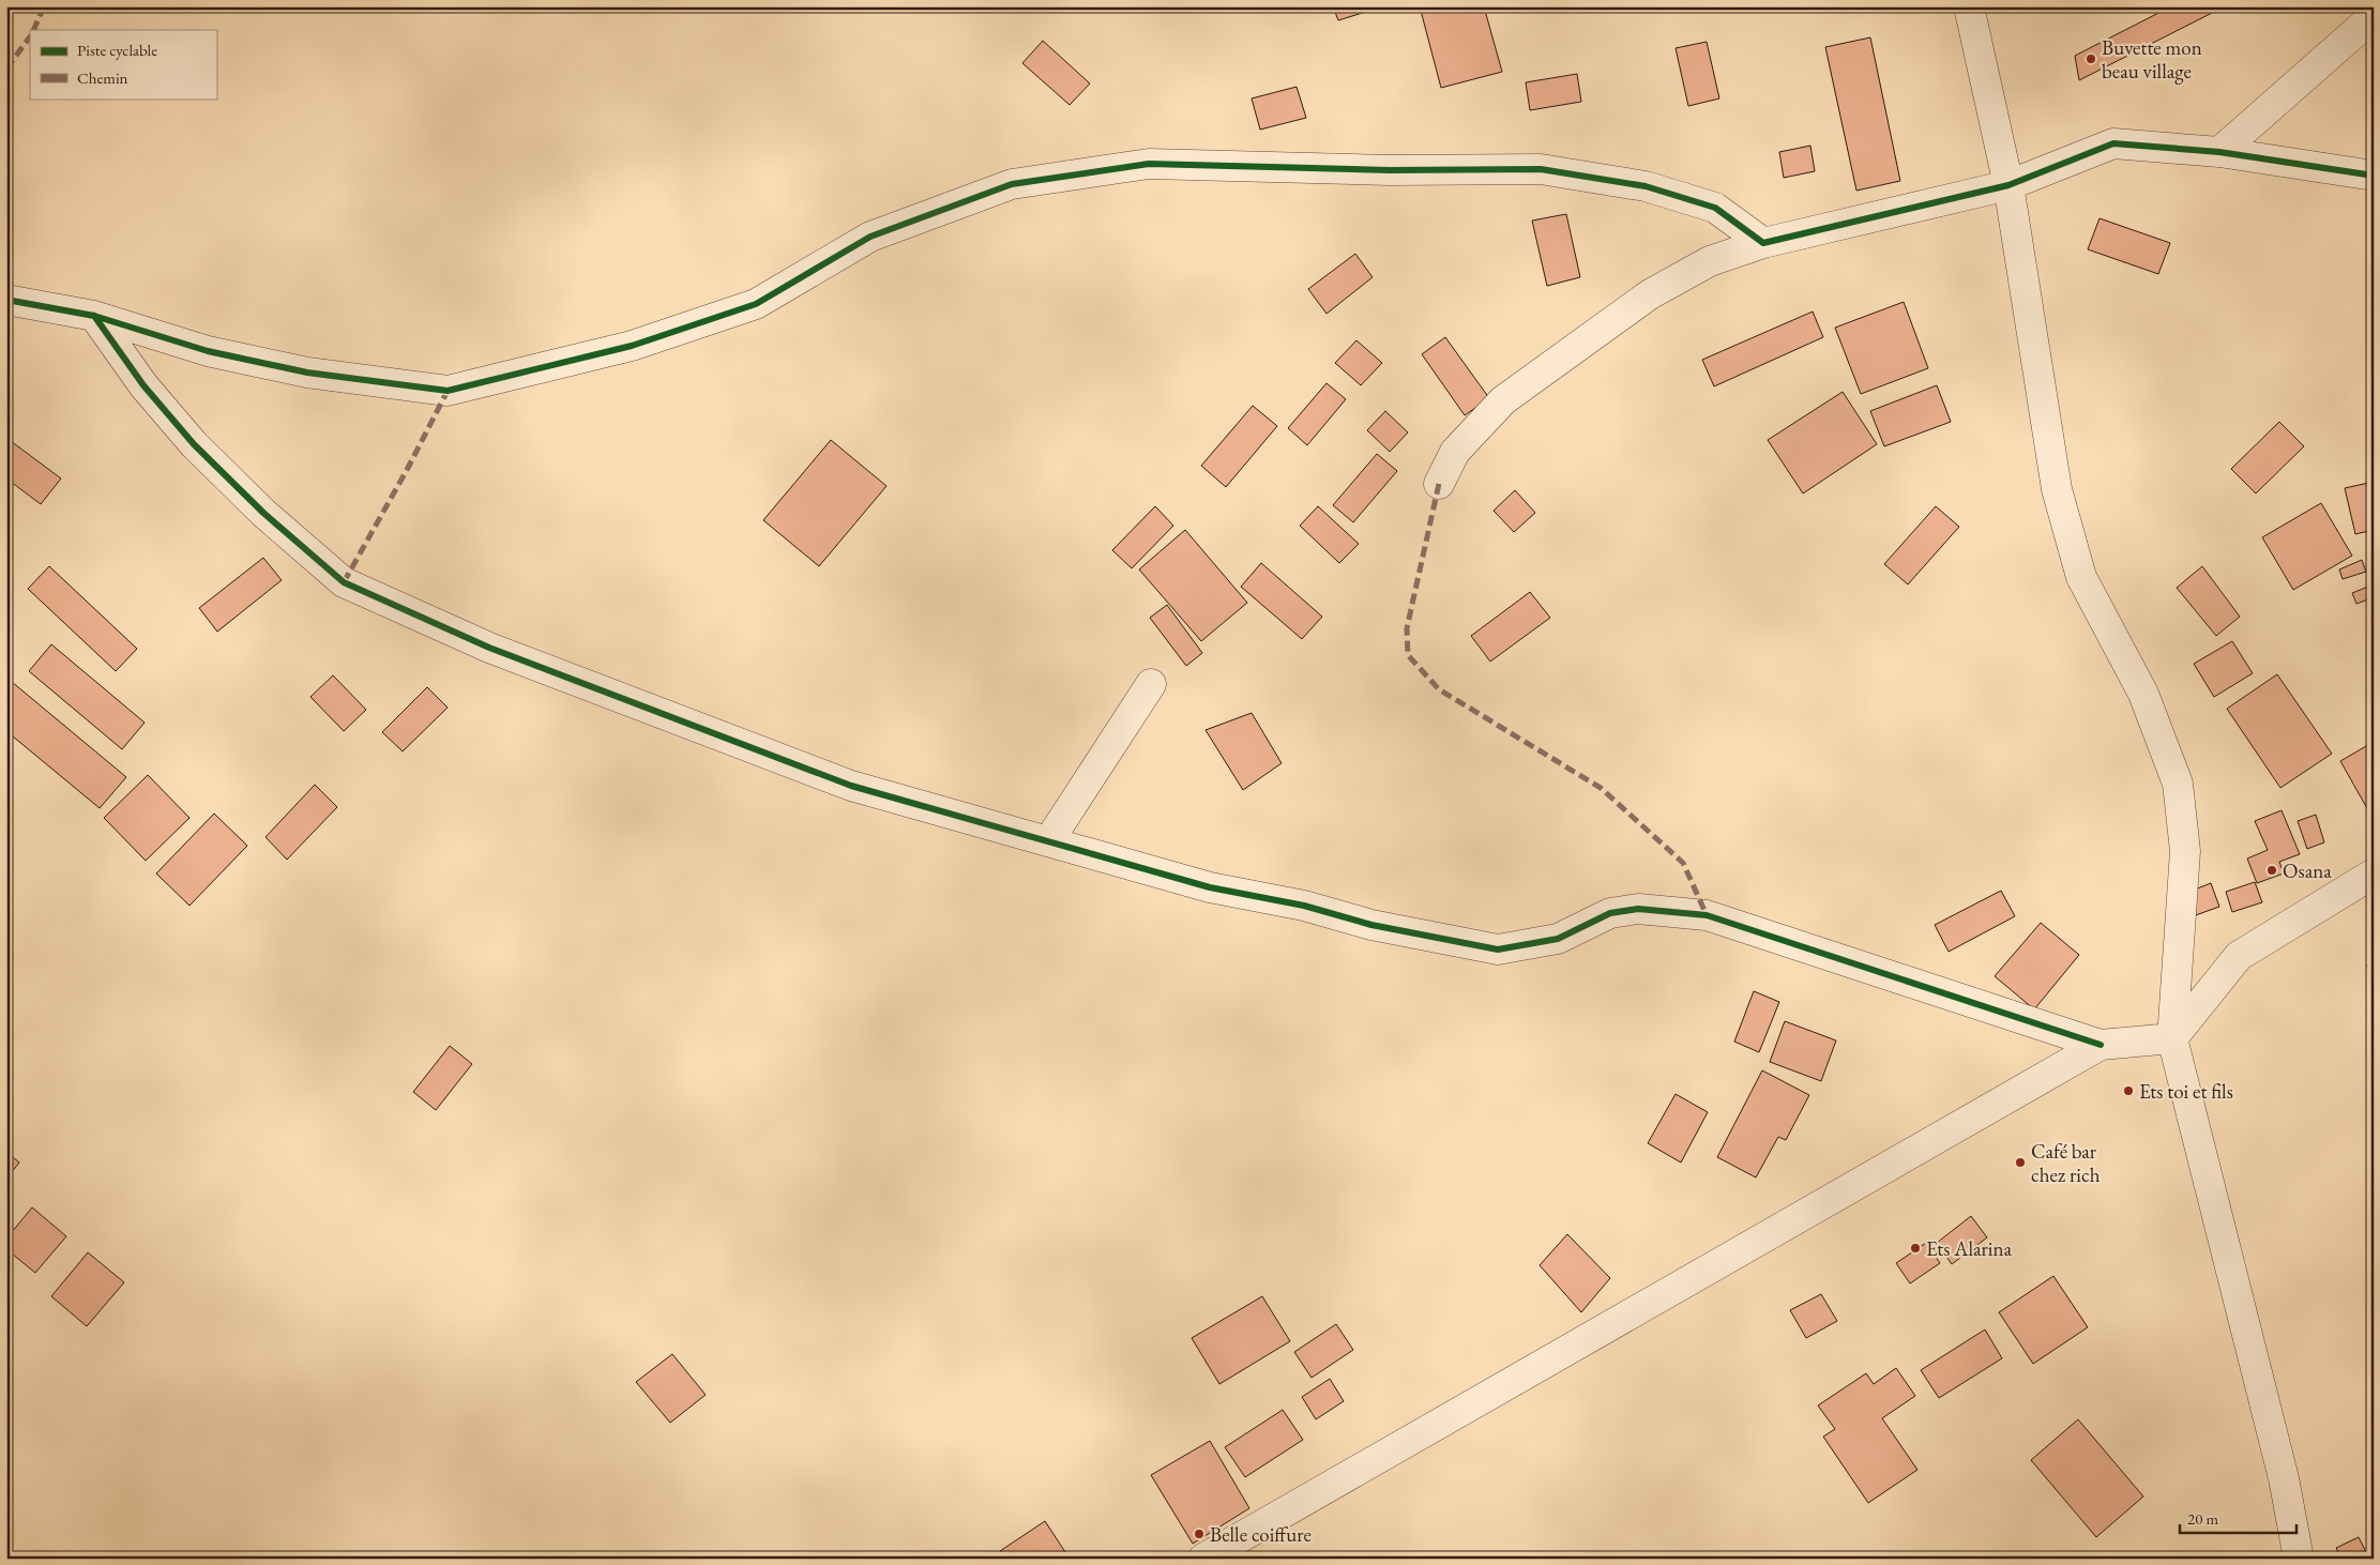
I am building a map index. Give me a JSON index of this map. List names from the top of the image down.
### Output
{
  "places": [
    "Buvette mon beau village",
    "Osana",
    "Ets toi et fils",
    "Café bar chez rich",
    "Ets Alarina",
    "Belle coiffure"
  ],
  "legend": ["Piste cyclable", "Chemin"],
  "scale_bar": "20 m"
}
